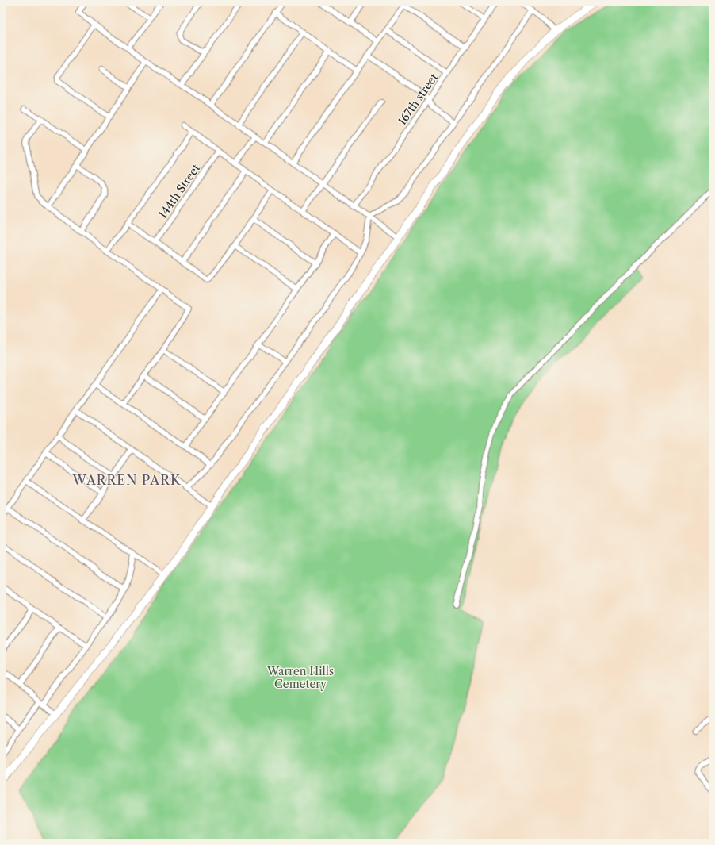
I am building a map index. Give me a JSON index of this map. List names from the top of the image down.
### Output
{
  "streets": {
    "street": ["167th street", "144th Street"]
  },
  "districts": ["WARREN PARK"],
  "parks": ["Warren Hills Cemetery"]
}
